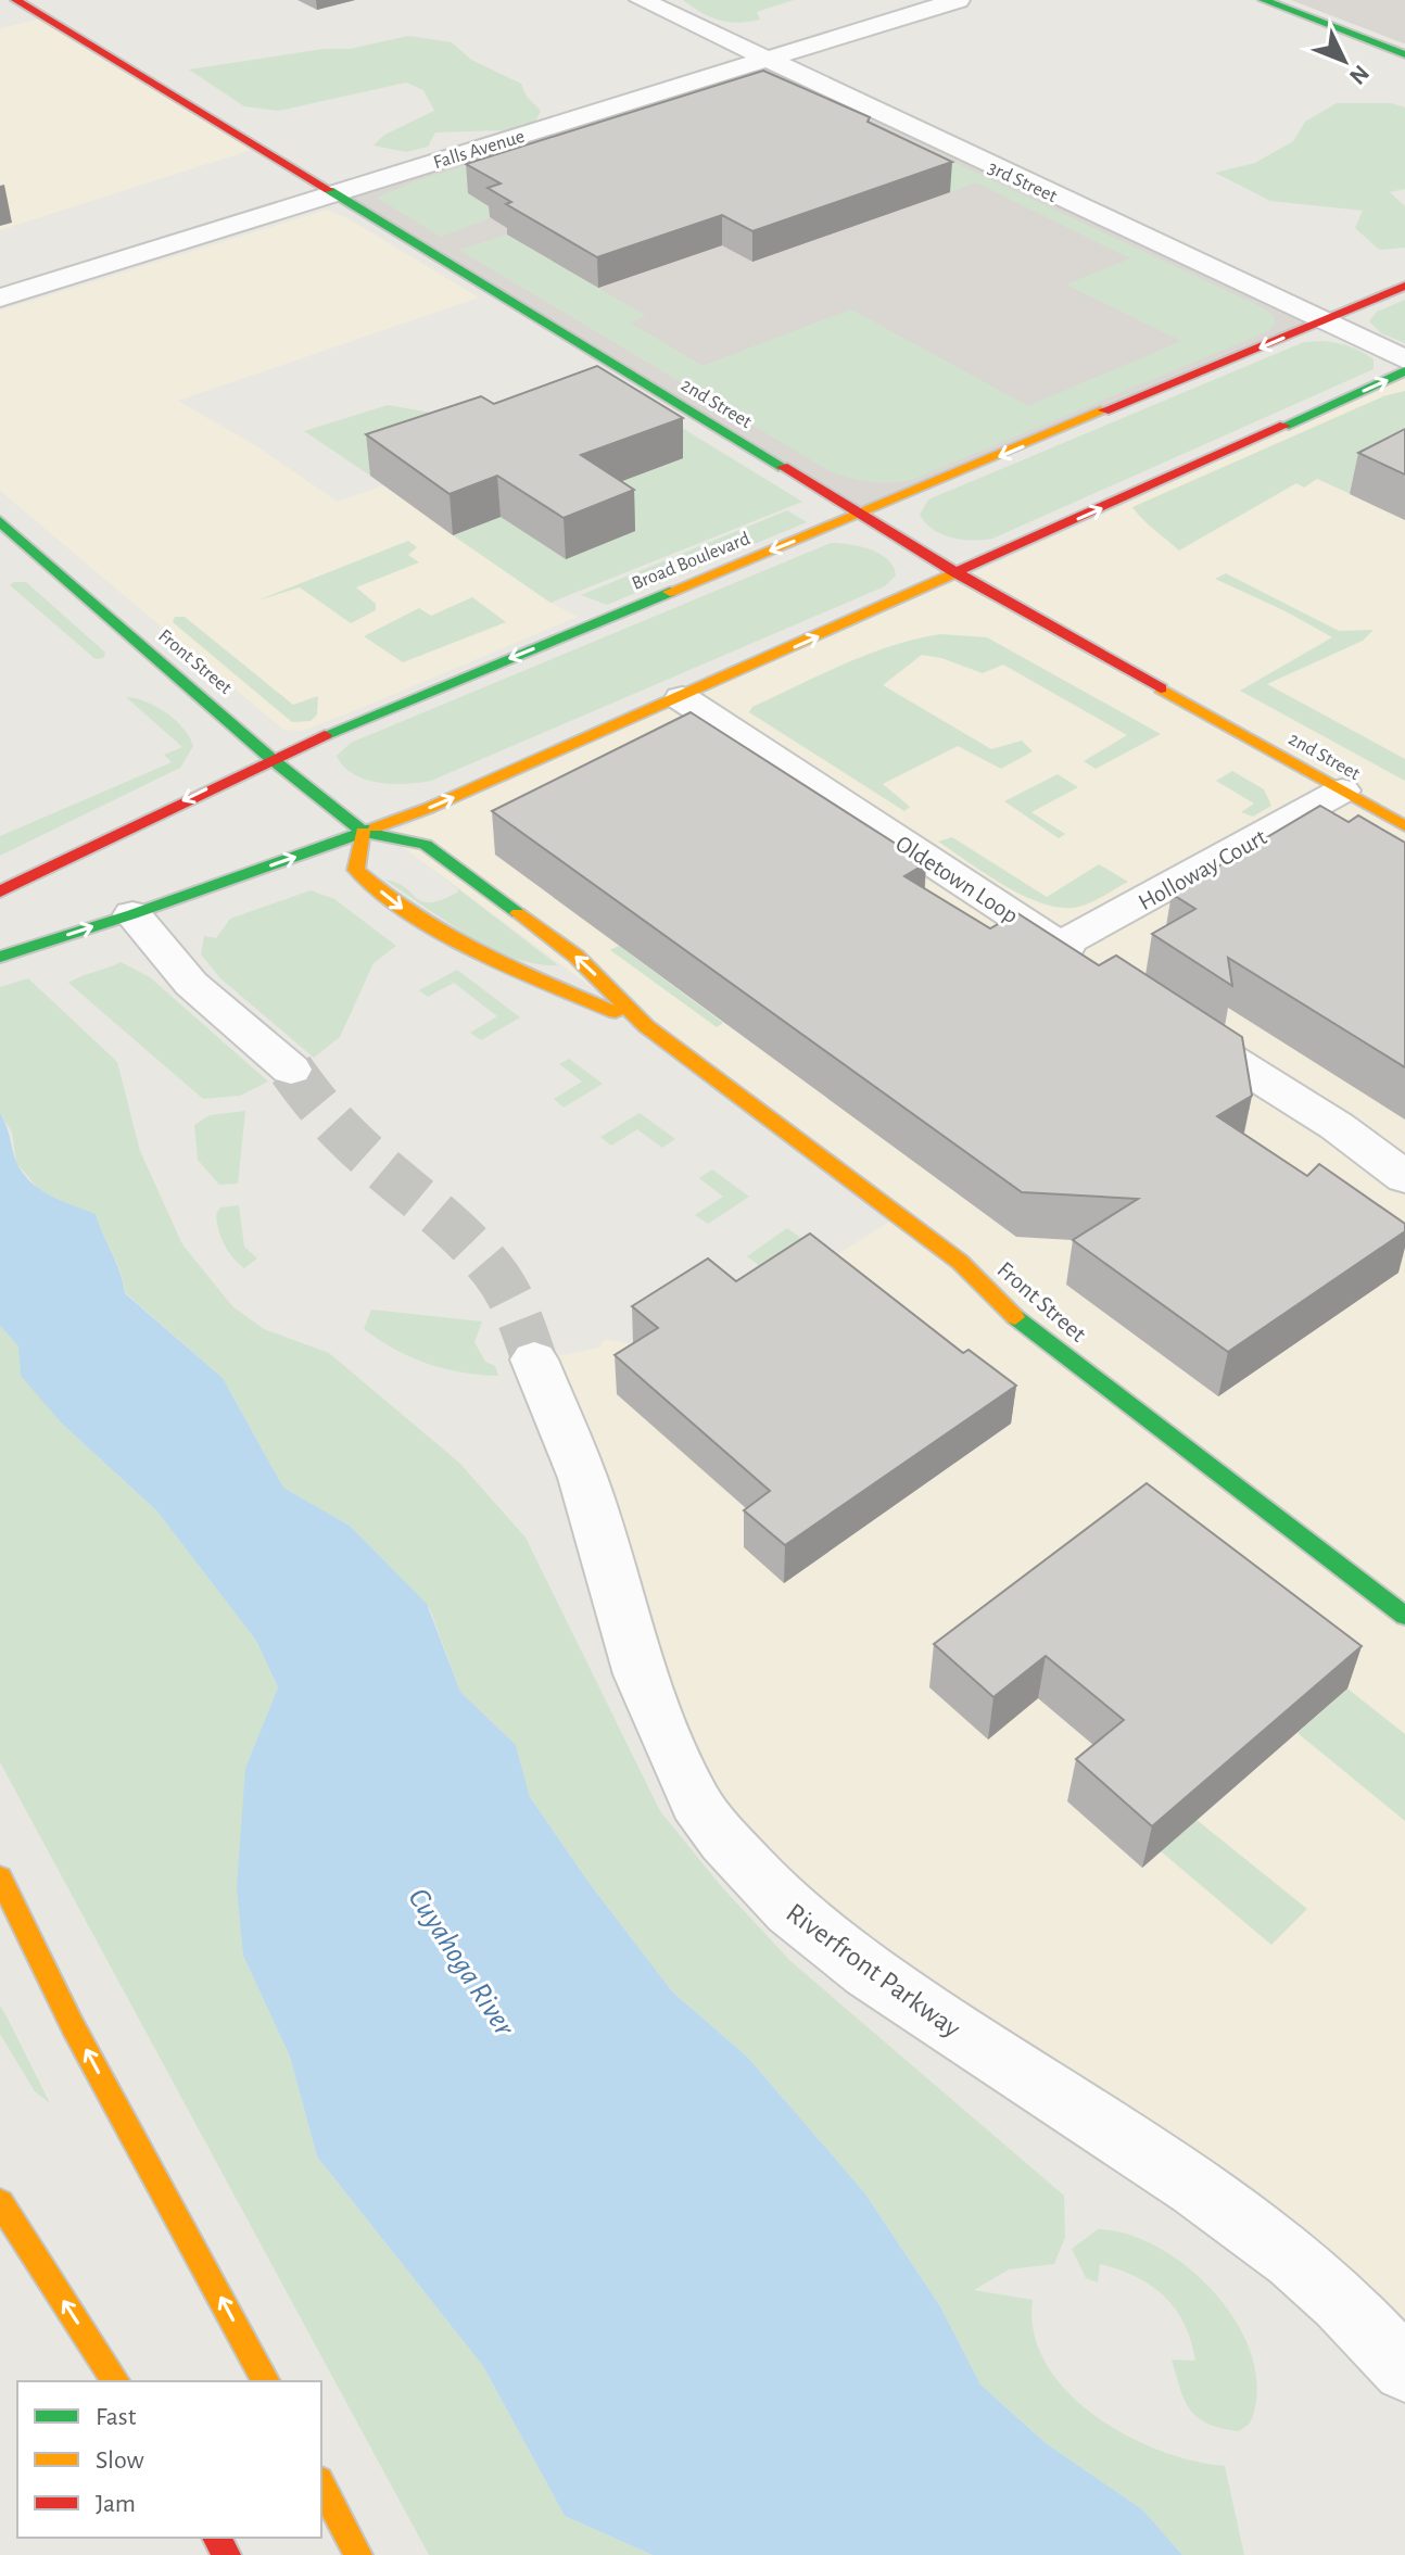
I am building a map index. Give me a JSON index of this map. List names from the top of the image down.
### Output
{
  "streets": {
    "main road": ["2nd Street", "Broad Boulevard", "Front Street"],
    "street": [
      "Falls Avenue",
      "3rd Street",
      "Holloway Court",
      "Oldetown Loop",
      "Riverfront Parkway"
    ]
  },
  "crossings": [
    ["Falls Avenue", "3rd Street"],
    ["Falls Avenue", "2nd Street"],
    ["3rd Street", "Broad Boulevard"],
    ["2nd Street", "Broad Boulevard"],
    ["2nd Street", "Holloway Court"],
    ["Broad Boulevard", "Front Street"],
    ["Holloway Court", "Oldetown Loop"]
  ],
  "water": ["Cuyahoga River"],
  "legend": ["Fast", "Slow", "Jam"],
  "north": "bottom right"
}
